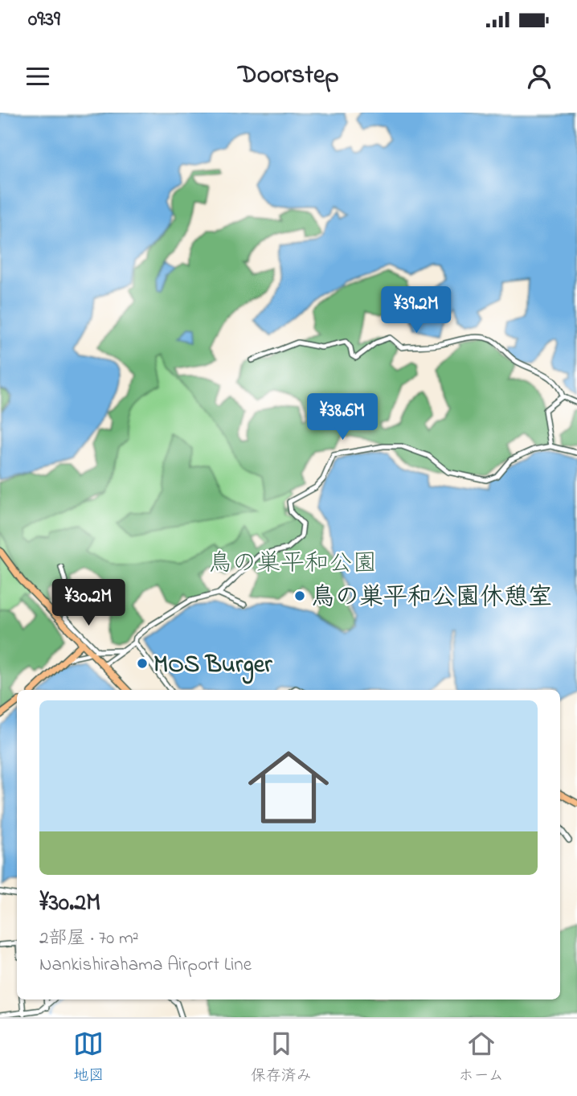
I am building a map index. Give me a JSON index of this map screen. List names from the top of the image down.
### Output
{
  "parks": ["鳥の巣平和公園"],
  "places": ["鳥の巣平和公園休憩室", "MOS Burger"],
  "page": {
    "status": "09:39",
    "header": "Doorstep",
    "price": ["¥39.2M", "¥38.6M", "¥30.2M"],
    "list": [
      {
        "name": "¥30.2M",
        "note": "2部屋 · 70 m² · Nankishirahama Airport Line"
      }
    ],
    "tabs": ["地図", "保存済み", "ホーム"]
  }
}
